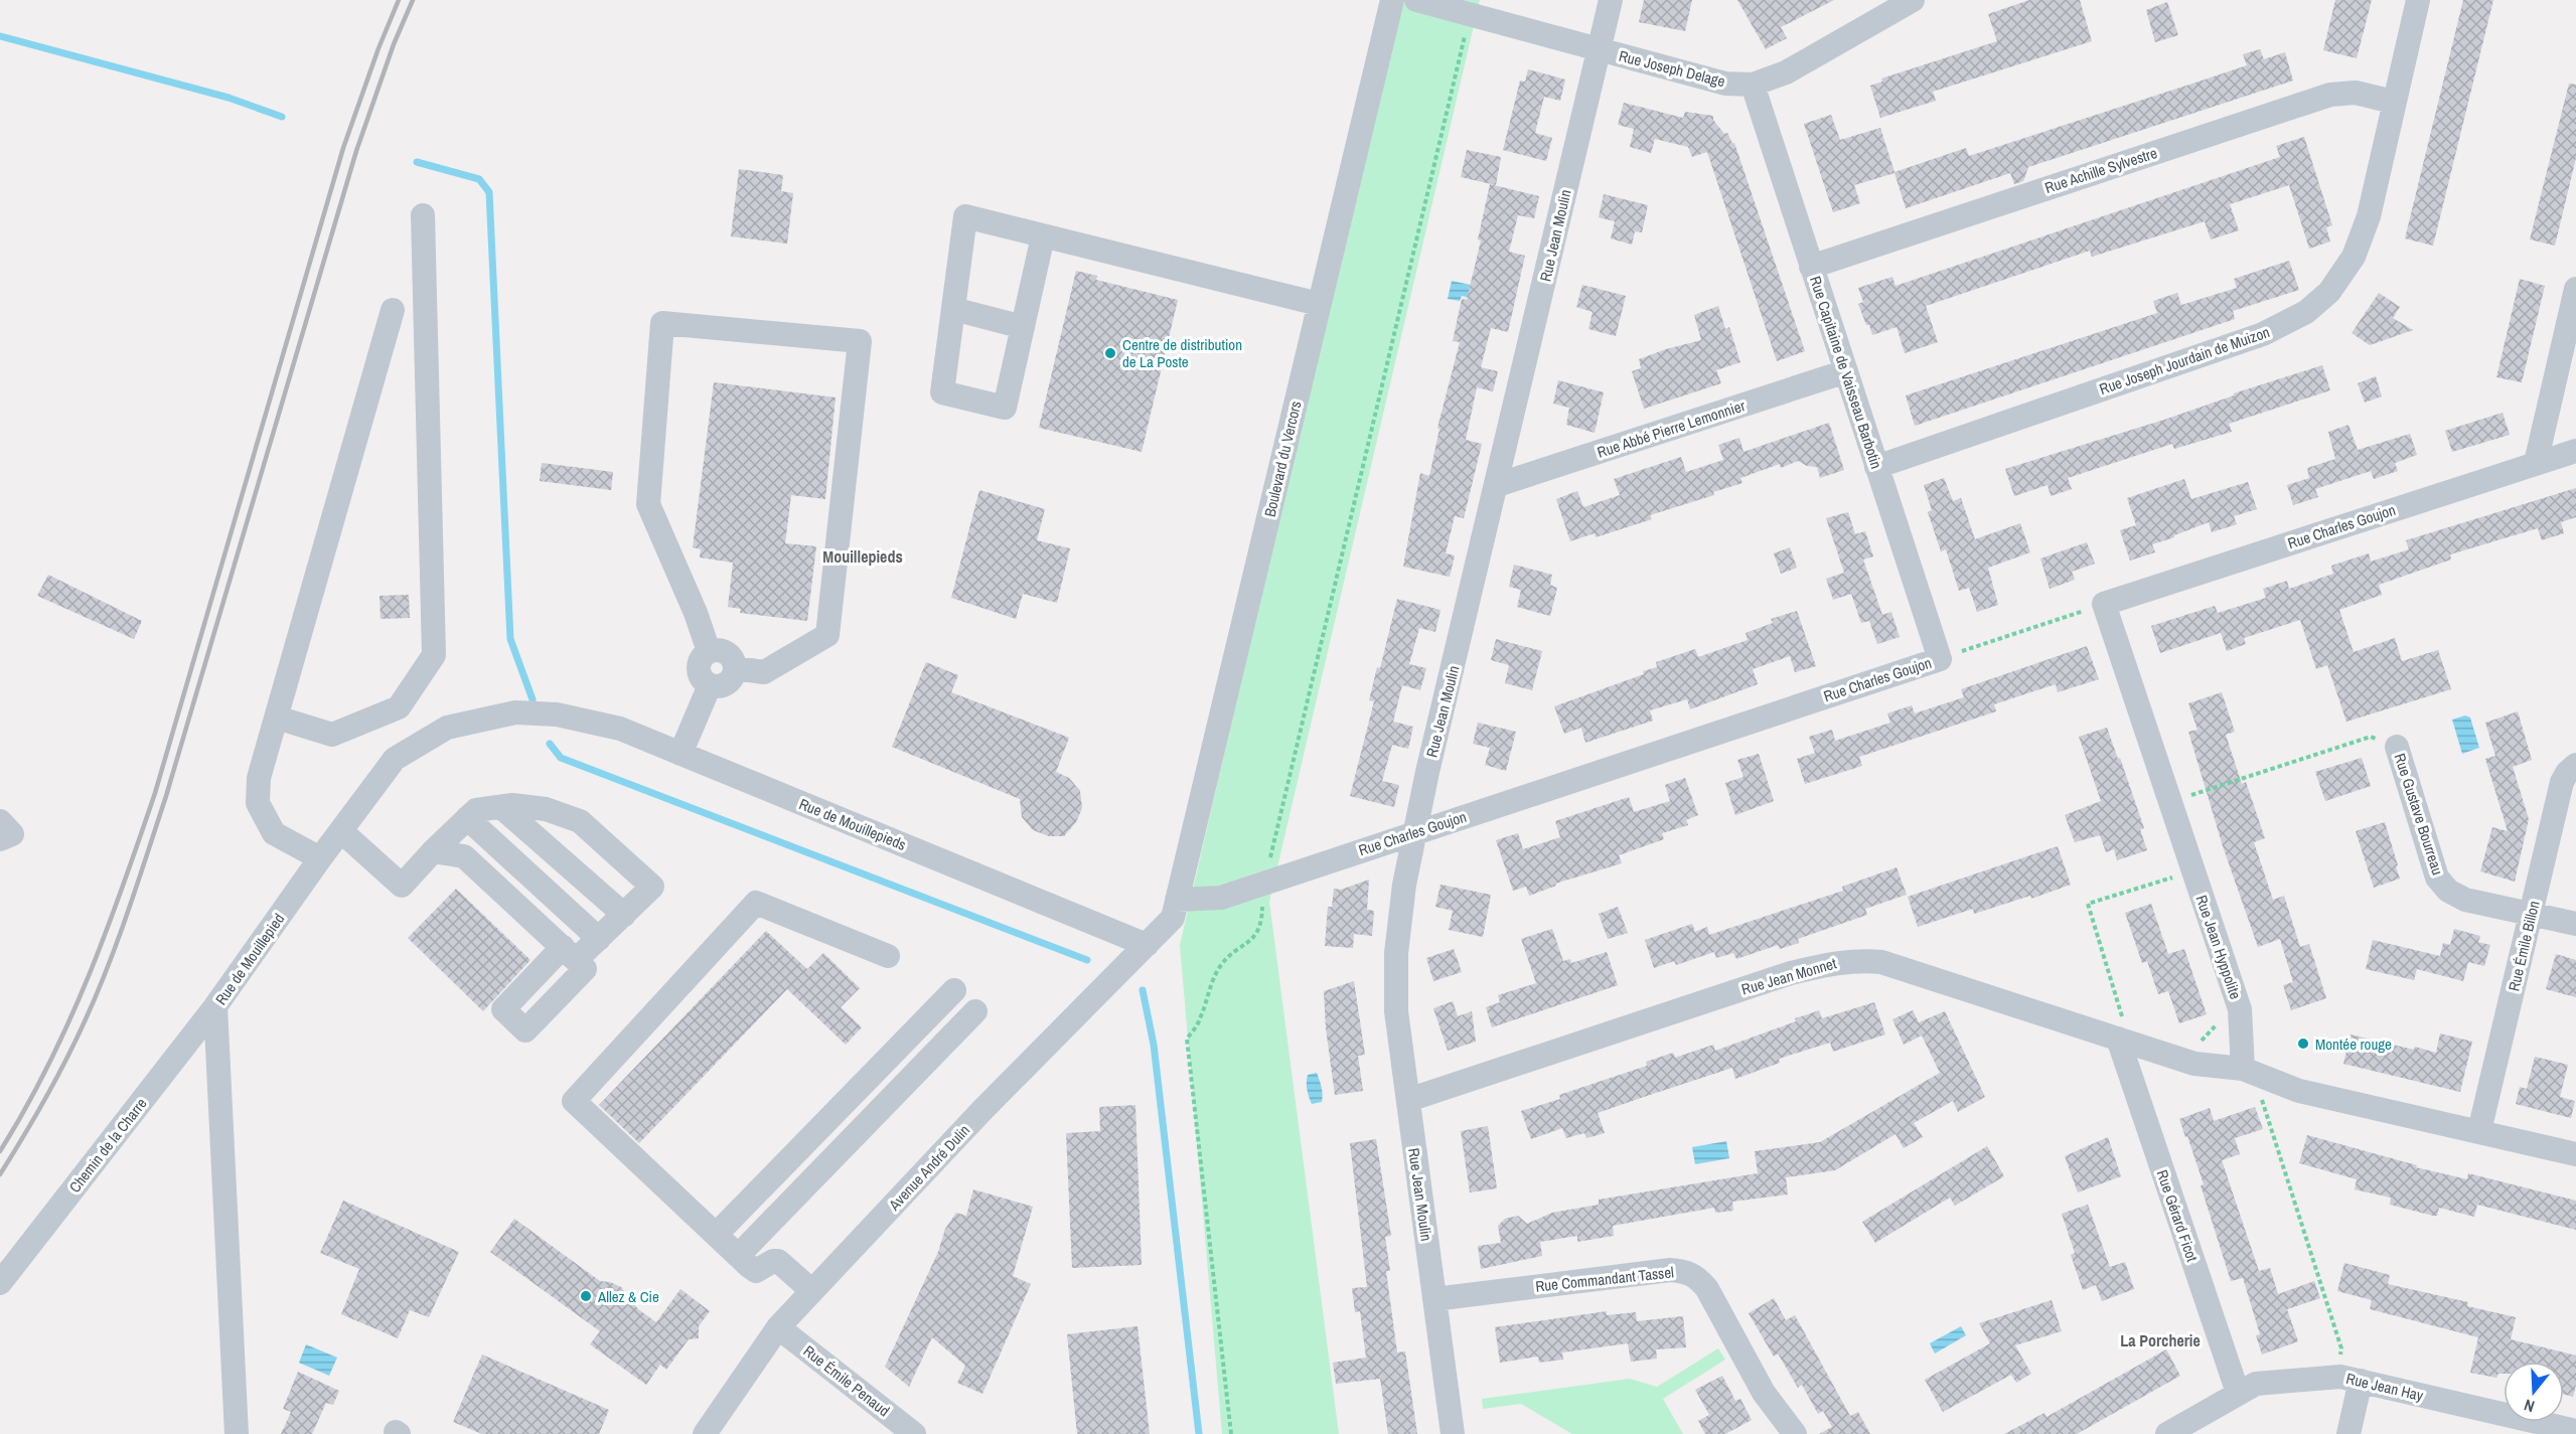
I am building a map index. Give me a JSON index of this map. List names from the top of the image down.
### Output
{
  "streets": {
    "street": [
      "Rue Joseph Delage",
      "Rue Achille Sylvestre",
      "Rue Jean Moulin",
      "Rue Joseph Jourdain de Muizon",
      "Rue Capitaine de Vaisseau Barbotin",
      "Rue Abbé Pierre Lemonnier",
      "Boulevard du Vercors",
      "Rue Charles Goujon",
      "Rue Gustave Bourreau",
      "Rue de Mouillepieds",
      "Rue Émile Billon",
      "Rue Jean Hyppolite",
      "Rue de Mouillepied",
      "Rue Jean Monnet",
      "Chemin de la Charre",
      "Avenue André Dulin",
      "Rue Gérard Ficot",
      "Rue Commandant Tassel",
      "Rue Émile Penaud",
      "Rue Jean Hay"
    ]
  },
  "crossings": [
    ["Rue Joseph Delage", "Rue Jean Moulin"],
    ["Rue Joseph Delage", "Rue Capitaine de Vaisseau Barbotin"],
    ["Rue Achille Sylvestre", "Rue Joseph Jourdain de Muizon"],
    ["Rue Achille Sylvestre", "Rue Capitaine de Vaisseau Barbotin"],
    ["Rue Jean Moulin", "Rue Abbé Pierre Lemonnier"],
    ["Rue Jean Moulin", "Rue Charles Goujon"],
    ["Rue Jean Moulin", "Rue Jean Monnet"],
    ["Rue Jean Moulin", "Rue Commandant Tassel"],
    ["Rue Joseph Jourdain de Muizon", "Rue Capitaine de Vaisseau Barbotin"],
    ["Rue Capitaine de Vaisseau Barbotin", "Rue Abbé Pierre Lemonnier"],
    ["Rue Capitaine de Vaisseau Barbotin", "Rue Charles Goujon"],
    ["Boulevard du Vercors", "Rue Charles Goujon"],
    ["Boulevard du Vercors", "Avenue André Dulin"],
    ["Rue Charles Goujon", "Rue Jean Hyppolite"],
    ["Rue Charles Goujon", "Avenue André Dulin"],
    ["Rue Gustave Bourreau", "Rue Émile Billon"],
    ["Rue de Mouillepieds", "Rue de Mouillepied"],
    ["Rue de Mouillepieds", "Avenue André Dulin"],
    ["Rue Jean Hyppolite", "Rue Jean Monnet"],
    ["Rue de Mouillepied", "Chemin de la Charre"],
    ["Rue Jean Monnet", "Rue Gérard Ficot"],
    ["Avenue André Dulin", "Rue Émile Penaud"],
    ["Rue Gérard Ficot", "Rue Jean Hay"]
  ],
  "districts": ["Mouillepieds", "La Porcherie"],
  "places": ["Centre de distribution de La Poste", "Montée rouge", "Allez & Cie"],
  "north": "bottom"
}
